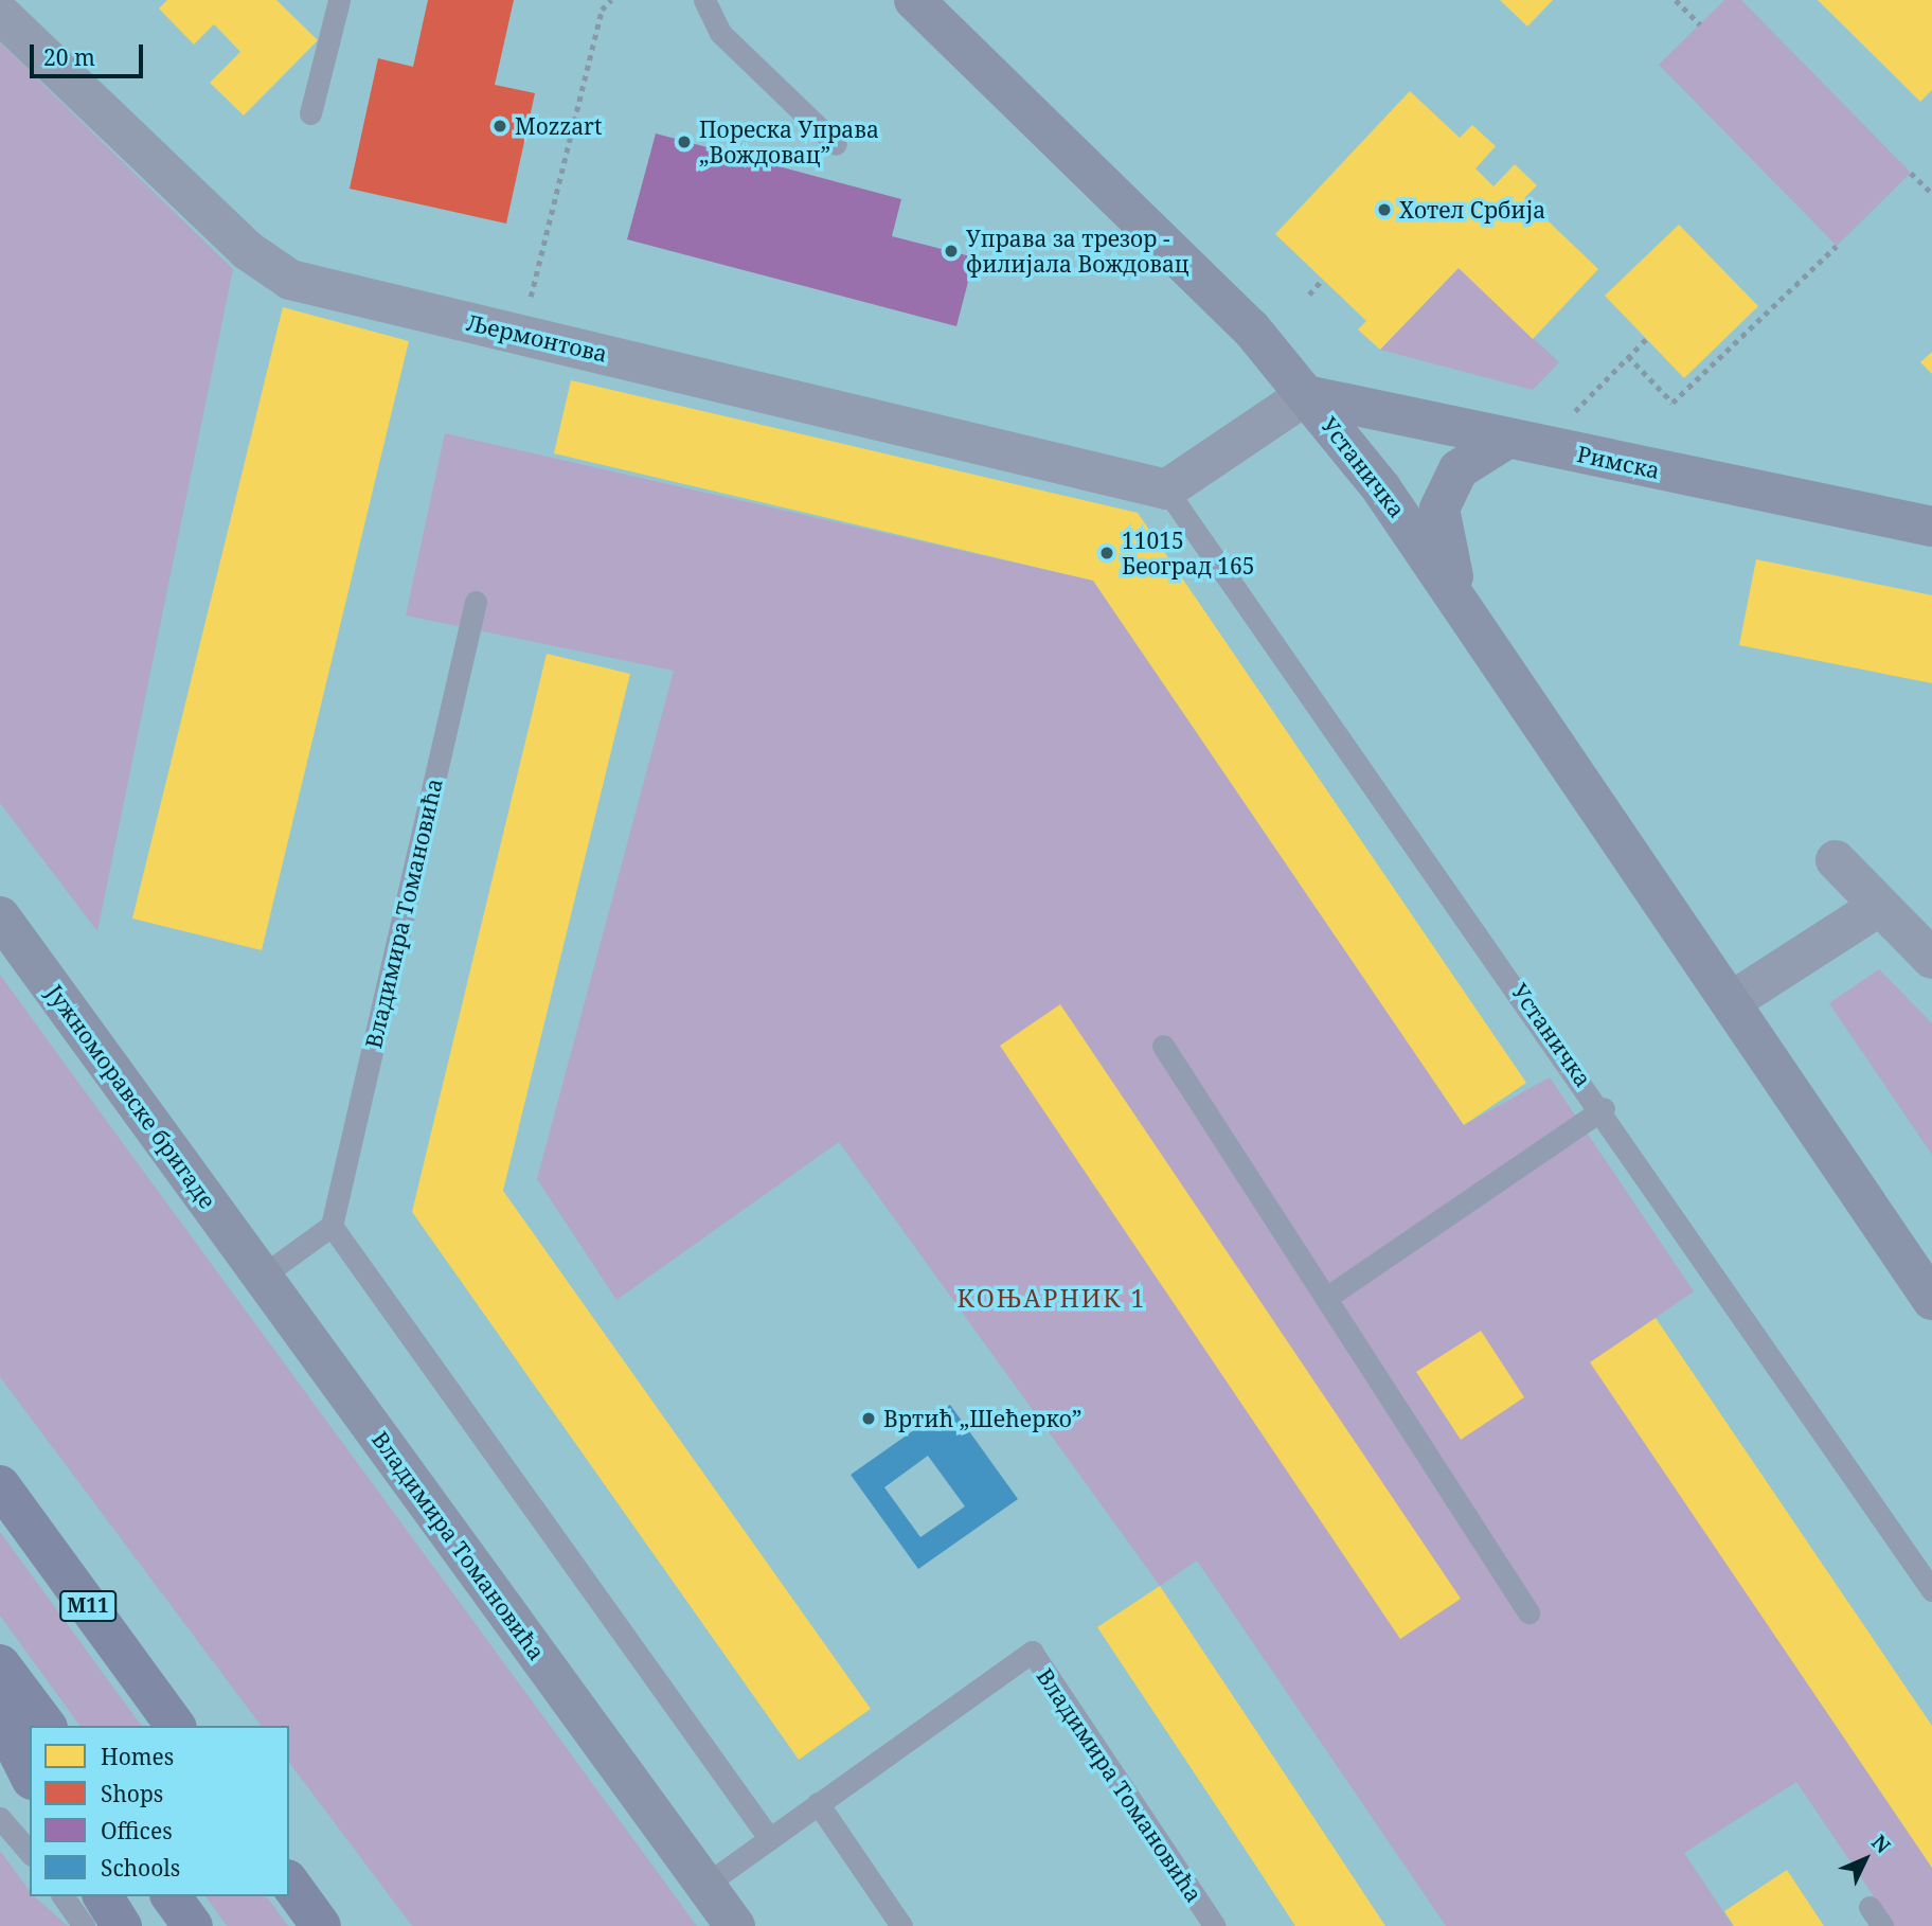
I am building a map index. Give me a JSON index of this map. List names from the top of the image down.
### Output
{
  "streets": {
    "highway": ["M11"],
    "street": [
      "Љермонтова",
      "Римска",
      "Устаничка",
      "Владимира Томановића",
      "Јужноморавске бригаде"
    ]
  },
  "crossings": [
    ["Љермонтова", "Устаничка"],
    ["Римска", "Устаничка"],
    ["Владимира Томановића", "Јужноморавске бригаде"]
  ],
  "districts": ["КОЊАРНИК 1"],
  "places": [
    "Mozzart",
    "Пореска Управа „Вождовац”",
    "Хотел Србија",
    "Управа за трезор - филијала Вождовац",
    "11015 Београд 165",
    "Вртић „Шећерко”"
  ],
  "legend": [
    "Homes",
    "Shops",
    "Offices",
    "Schools"
  ],
  "scale_bar": "20 m",
  "north": "top right"
}
